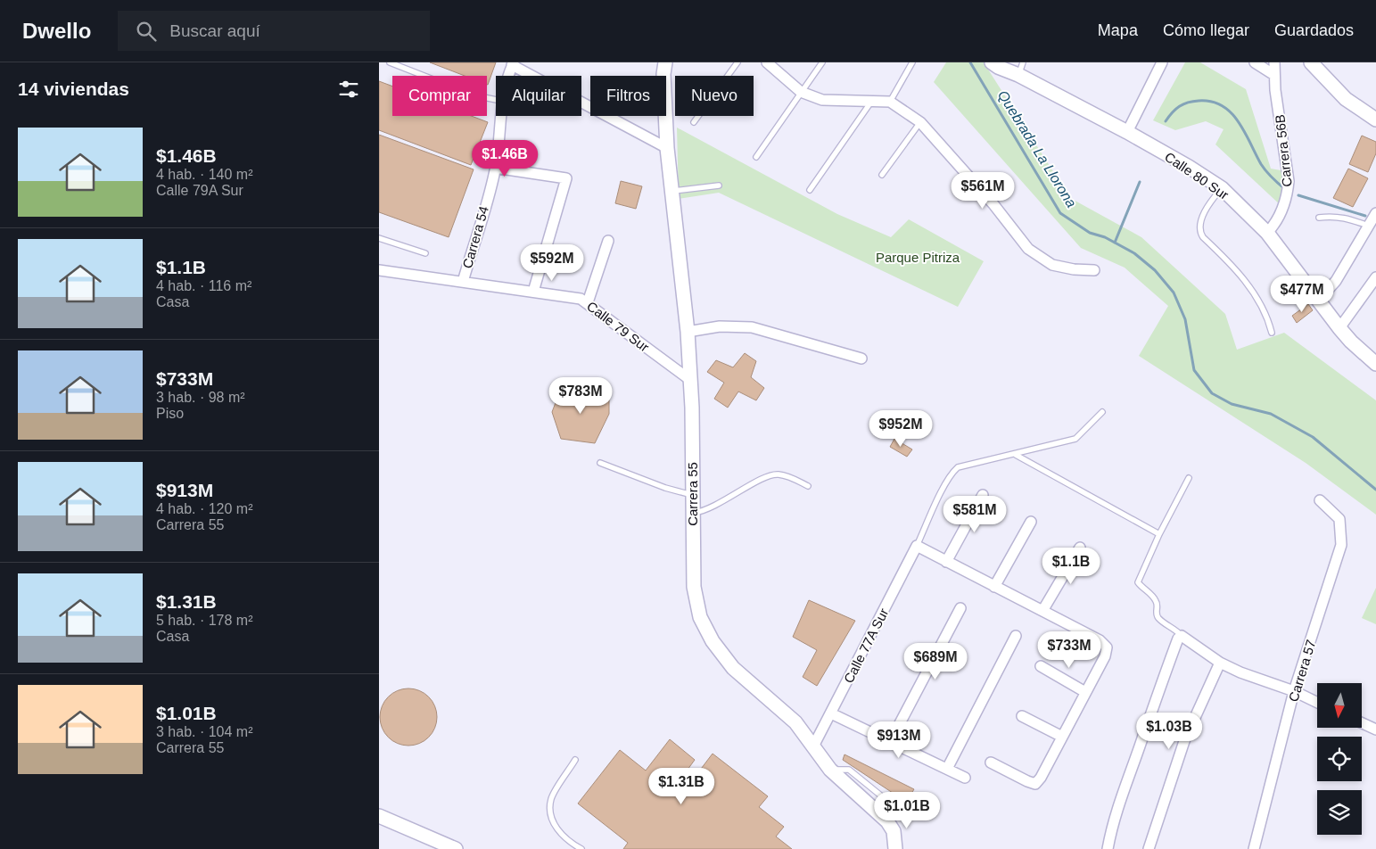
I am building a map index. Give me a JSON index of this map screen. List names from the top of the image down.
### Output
{
  "streets": {
    "street": [
      "Carrera 56B",
      "Calle 80 Sur",
      "Carrera 54",
      "Calle 79 Sur",
      "Carrera 55",
      "Calle 77A Sur",
      "Carrera 57"
    ]
  },
  "crossings": [
    ["Carrera 56B", "Calle 80 Sur"],
    ["Carrera 54", "Calle 79 Sur"],
    ["Calle 79 Sur", "Carrera 55"],
    ["Carrera 55", "Calle 77A Sur"]
  ],
  "water": ["Quebrada La Llorona"],
  "parks": ["Parque Pitriza"],
  "north": "bottom",
  "page": {
    "header": "Dwello",
    "search": "Buscar aquí",
    "nav": ["Mapa", "Cómo llegar", "Guardados"],
    "heading": "14 viviendas",
    "chip": [
      "Comprar",
      "Alquilar",
      "Filtros",
      "Nuevo"
    ],
    "list": [
      {
        "name": "$1.46B",
        "note": "4 hab. · 140 m² · Calle 79A Sur"
      },
      {
        "name": "$1.1B",
        "note": "4 hab. · 116 m² · Casa"
      },
      {
        "name": "$733M",
        "note": "3 hab. · 98 m² · Piso"
      },
      {
        "name": "$913M",
        "note": "4 hab. · 120 m² · Carrera 55"
      },
      {
        "name": "$1.31B",
        "note": "5 hab. · 178 m² · Casa"
      },
      {
        "name": "$1.01B",
        "note": "3 hab. · 104 m² · Carrera 55"
      }
    ],
    "price": [
      "$1.46B",
      "$561M",
      "$592M",
      "$477M",
      "$783M",
      "$952M",
      "$581M",
      "$1.1B",
      "$733M",
      "$689M",
      "$1.03B",
      "$913M",
      "$1.31B",
      "$1.01B"
    ]
  }
}
